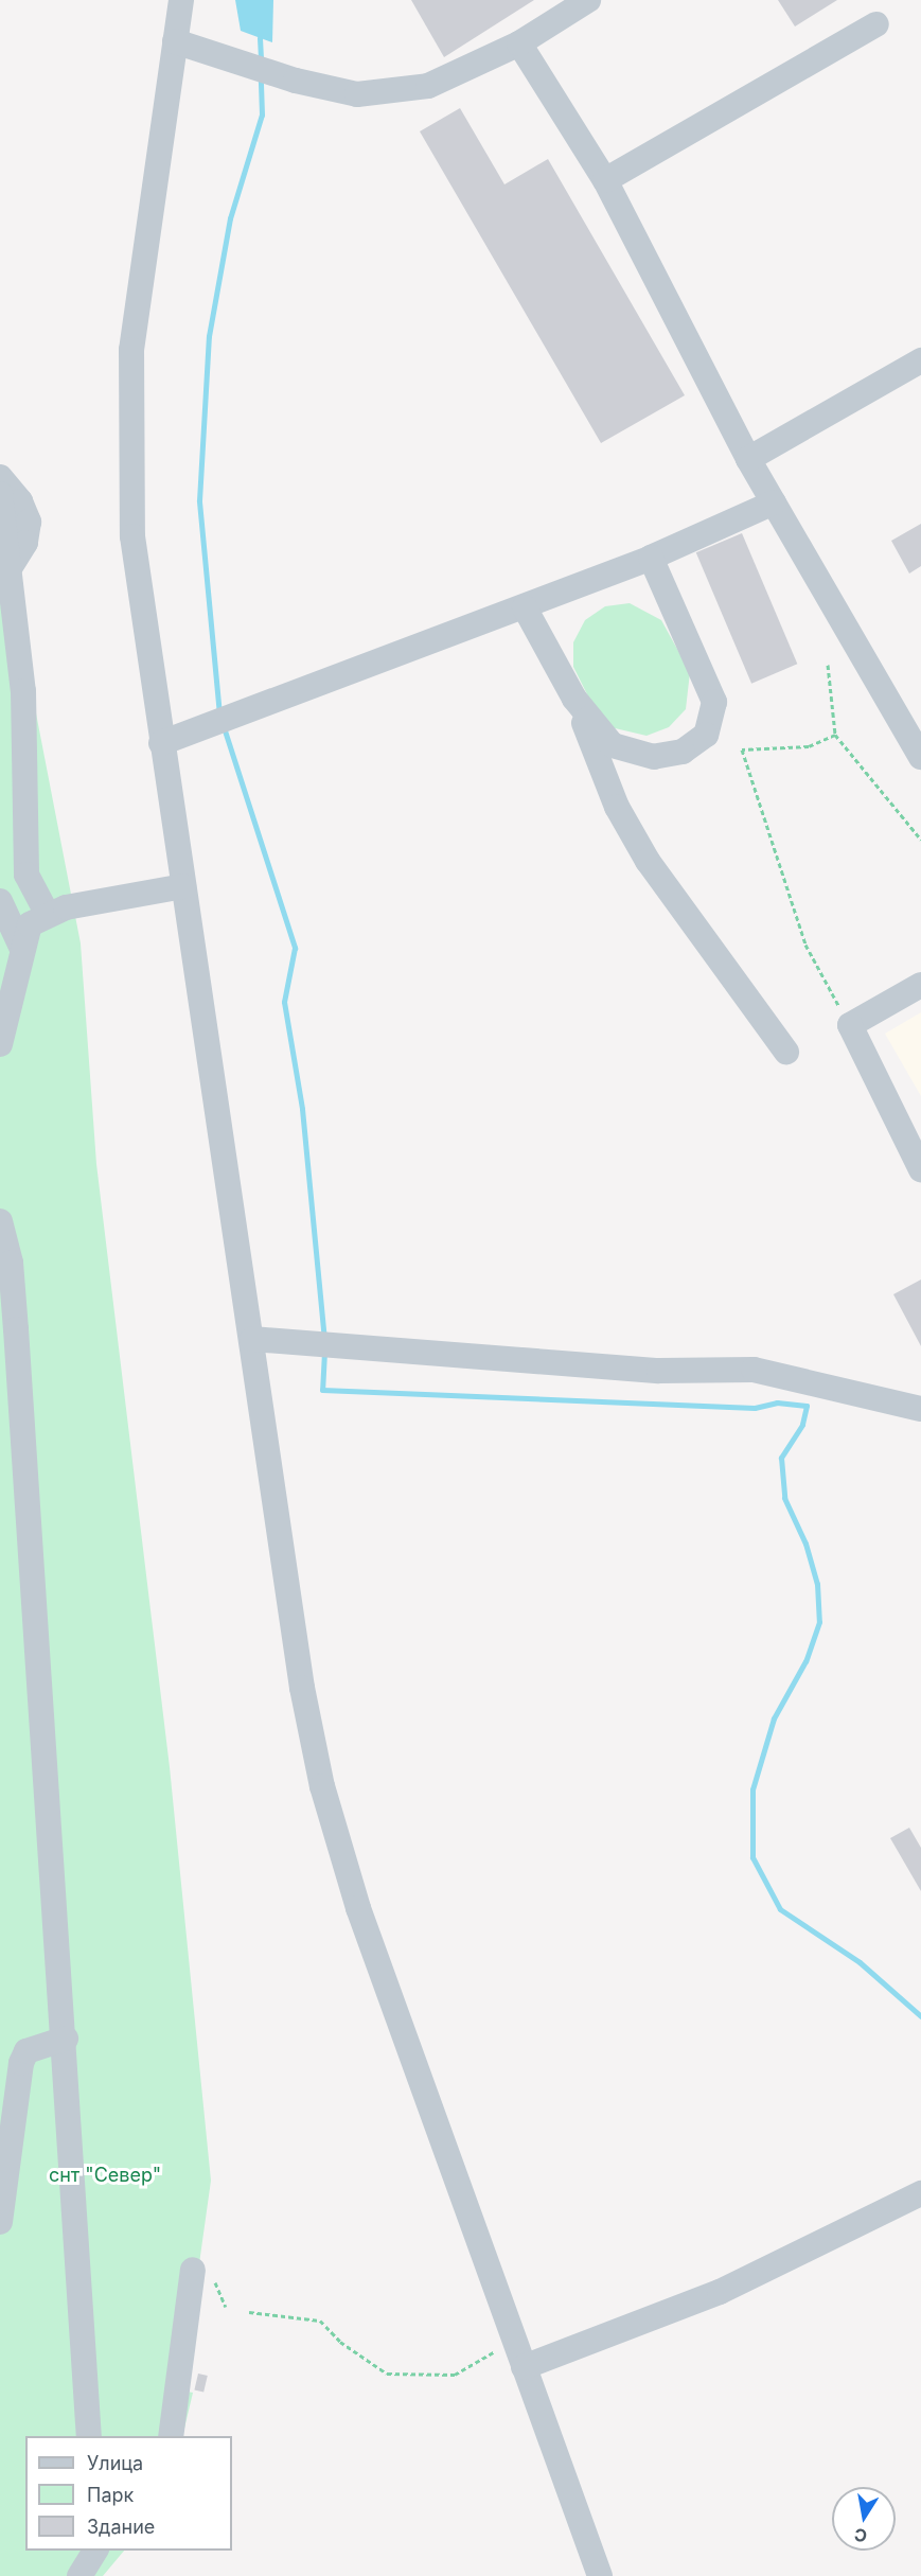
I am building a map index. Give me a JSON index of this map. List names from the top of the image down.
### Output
{
  "parks": ["снт \"Север\""],
  "legend": ["Улица", "Парк", "Здание"],
  "north": "bottom"
}
